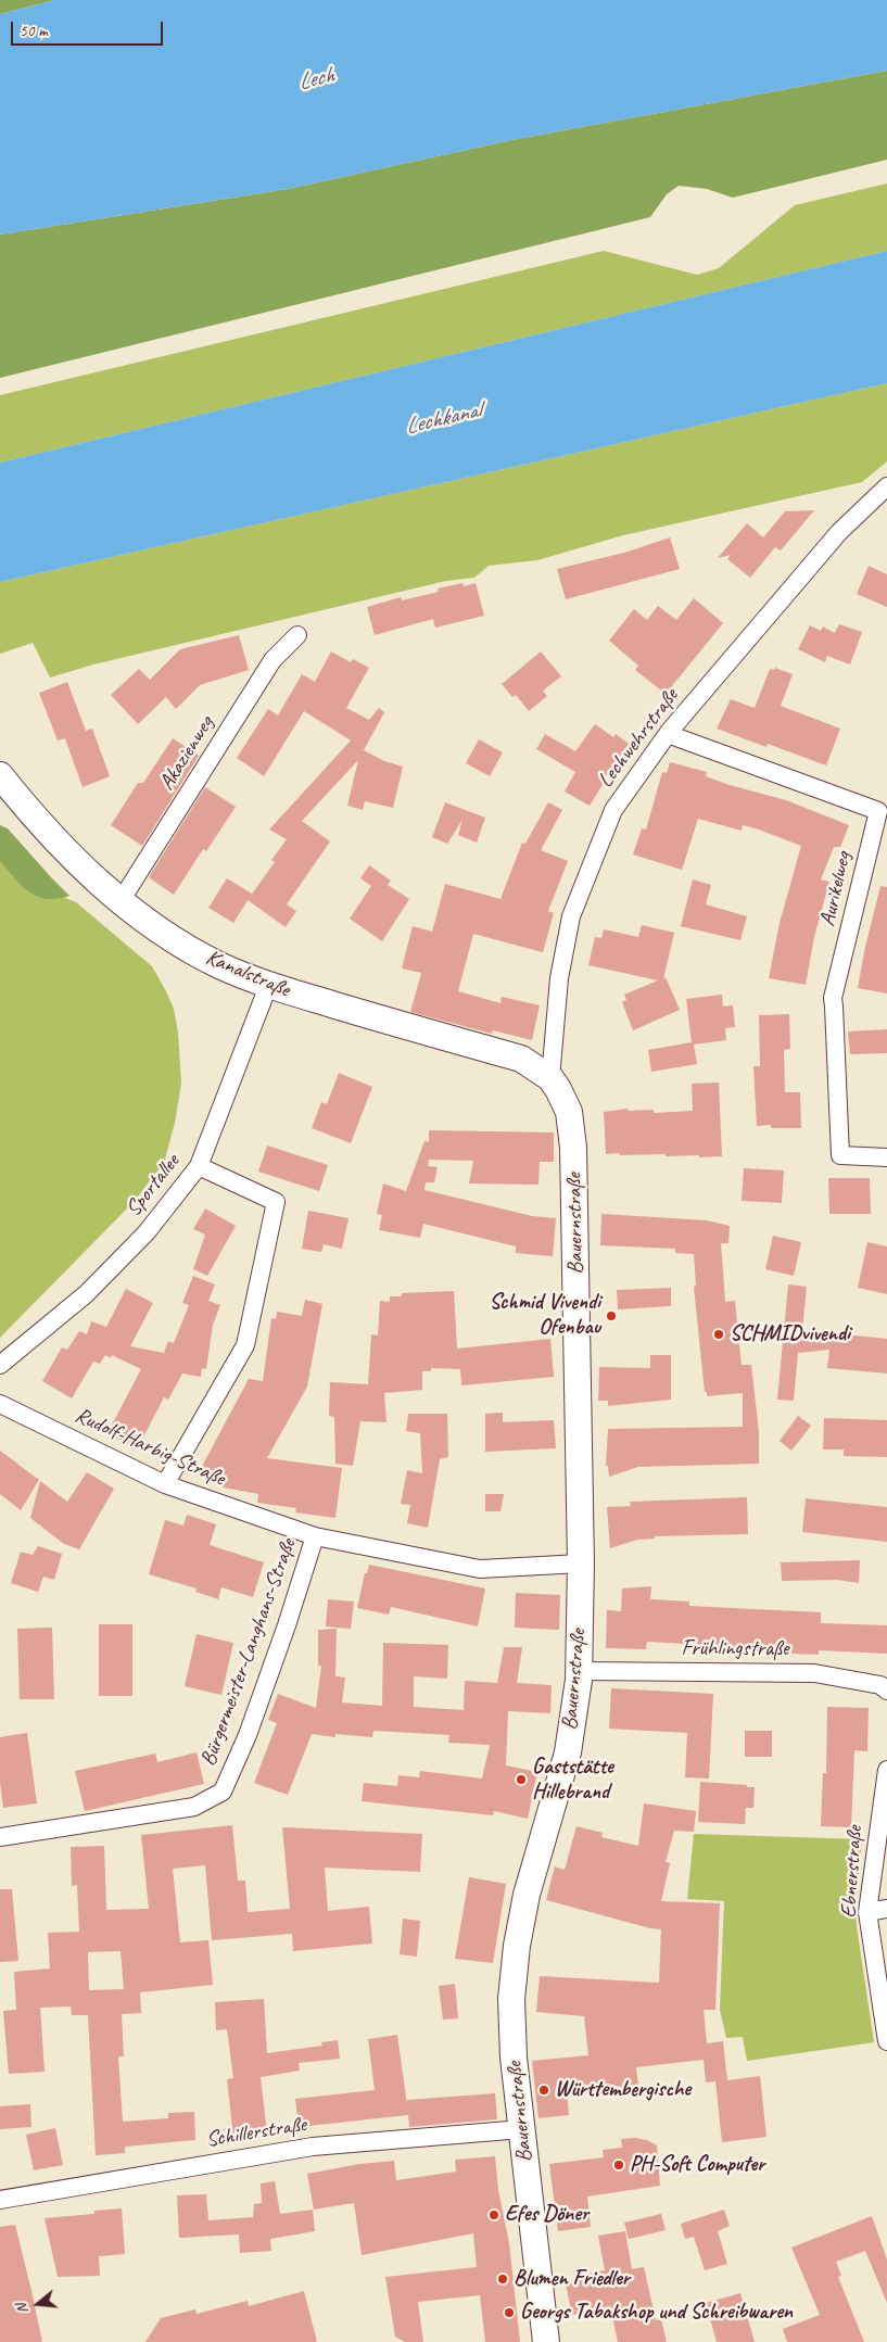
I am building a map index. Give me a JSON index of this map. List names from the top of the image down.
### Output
{
  "streets": {
    "main road": ["Kanalstraße", "Bauernstraße"],
    "street": [
      "Lechwehrstraße",
      "Akazienweg",
      "Aurikelweg",
      "Sportallee",
      "Rudolf-Harbig-Straße",
      "Frühlingstraße",
      "Bürgermeister-Langhans-Straße",
      "Ebnerstraße",
      "Schillerstraße"
    ]
  },
  "crossings": [
    ["Lechwehrstraße", "Aurikelweg"],
    ["Lechwehrstraße", "Kanalstraße"],
    ["Lechwehrstraße", "Bauernstraße"],
    ["Akazienweg", "Kanalstraße"],
    ["Kanalstraße", "Sportallee"],
    ["Kanalstraße", "Bauernstraße"],
    ["Bauernstraße", "Frühlingstraße"],
    ["Bauernstraße", "Bürgermeister-Langhans-Straße"],
    ["Bauernstraße", "Schillerstraße"],
    ["Rudolf-Harbig-Straße", "Bürgermeister-Langhans-Straße"]
  ],
  "water": ["Lech", "Lechkanal"],
  "places": [
    "Schmid Vivendi Ofenbau",
    "SCHMIDvivendi",
    "Gaststätte Hillebrand",
    "Württembergische",
    "PH-Soft Computer",
    "Efes Döner",
    "Blumen Friedler",
    "Georgs Tabakshop und Schreibwaren"
  ],
  "scale_bar": "50 m",
  "north": "left"
}
